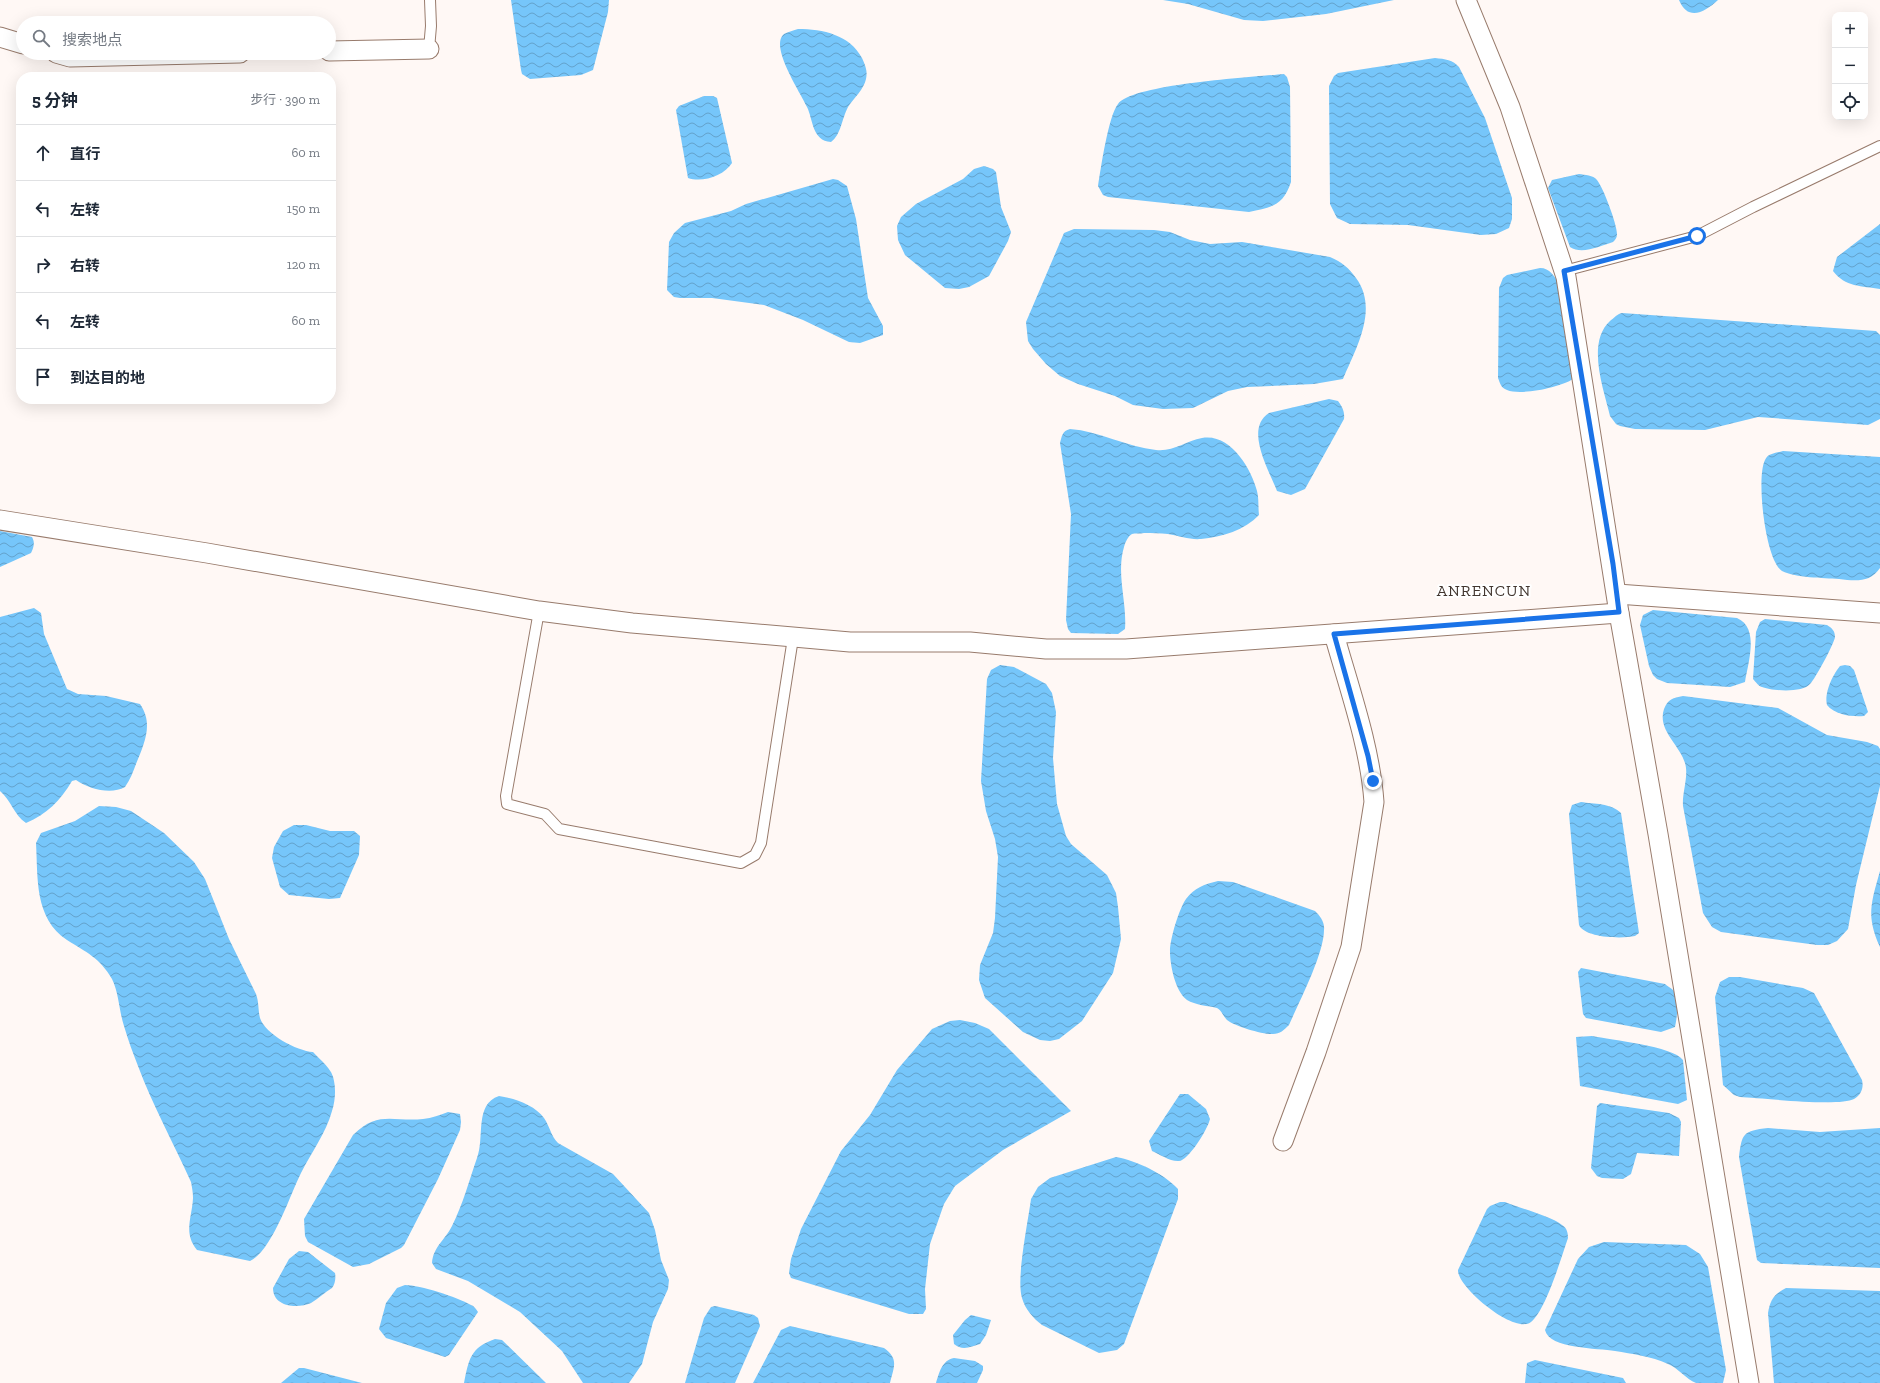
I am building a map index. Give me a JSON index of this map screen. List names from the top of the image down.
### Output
{
  "districts": ["ANRENCUN"],
  "page": {
    "map_buttons": ["+", "−"],
    "search": "搜索地点",
    "heading": ["5 分钟", "步行 · 390 m"],
    "list": [
      ["直行", "60 m"],
      ["左转", "150 m"],
      ["右转", "120 m"],
      ["左转", "60 m"],
      "到达目的地"
    ]
  }
}
